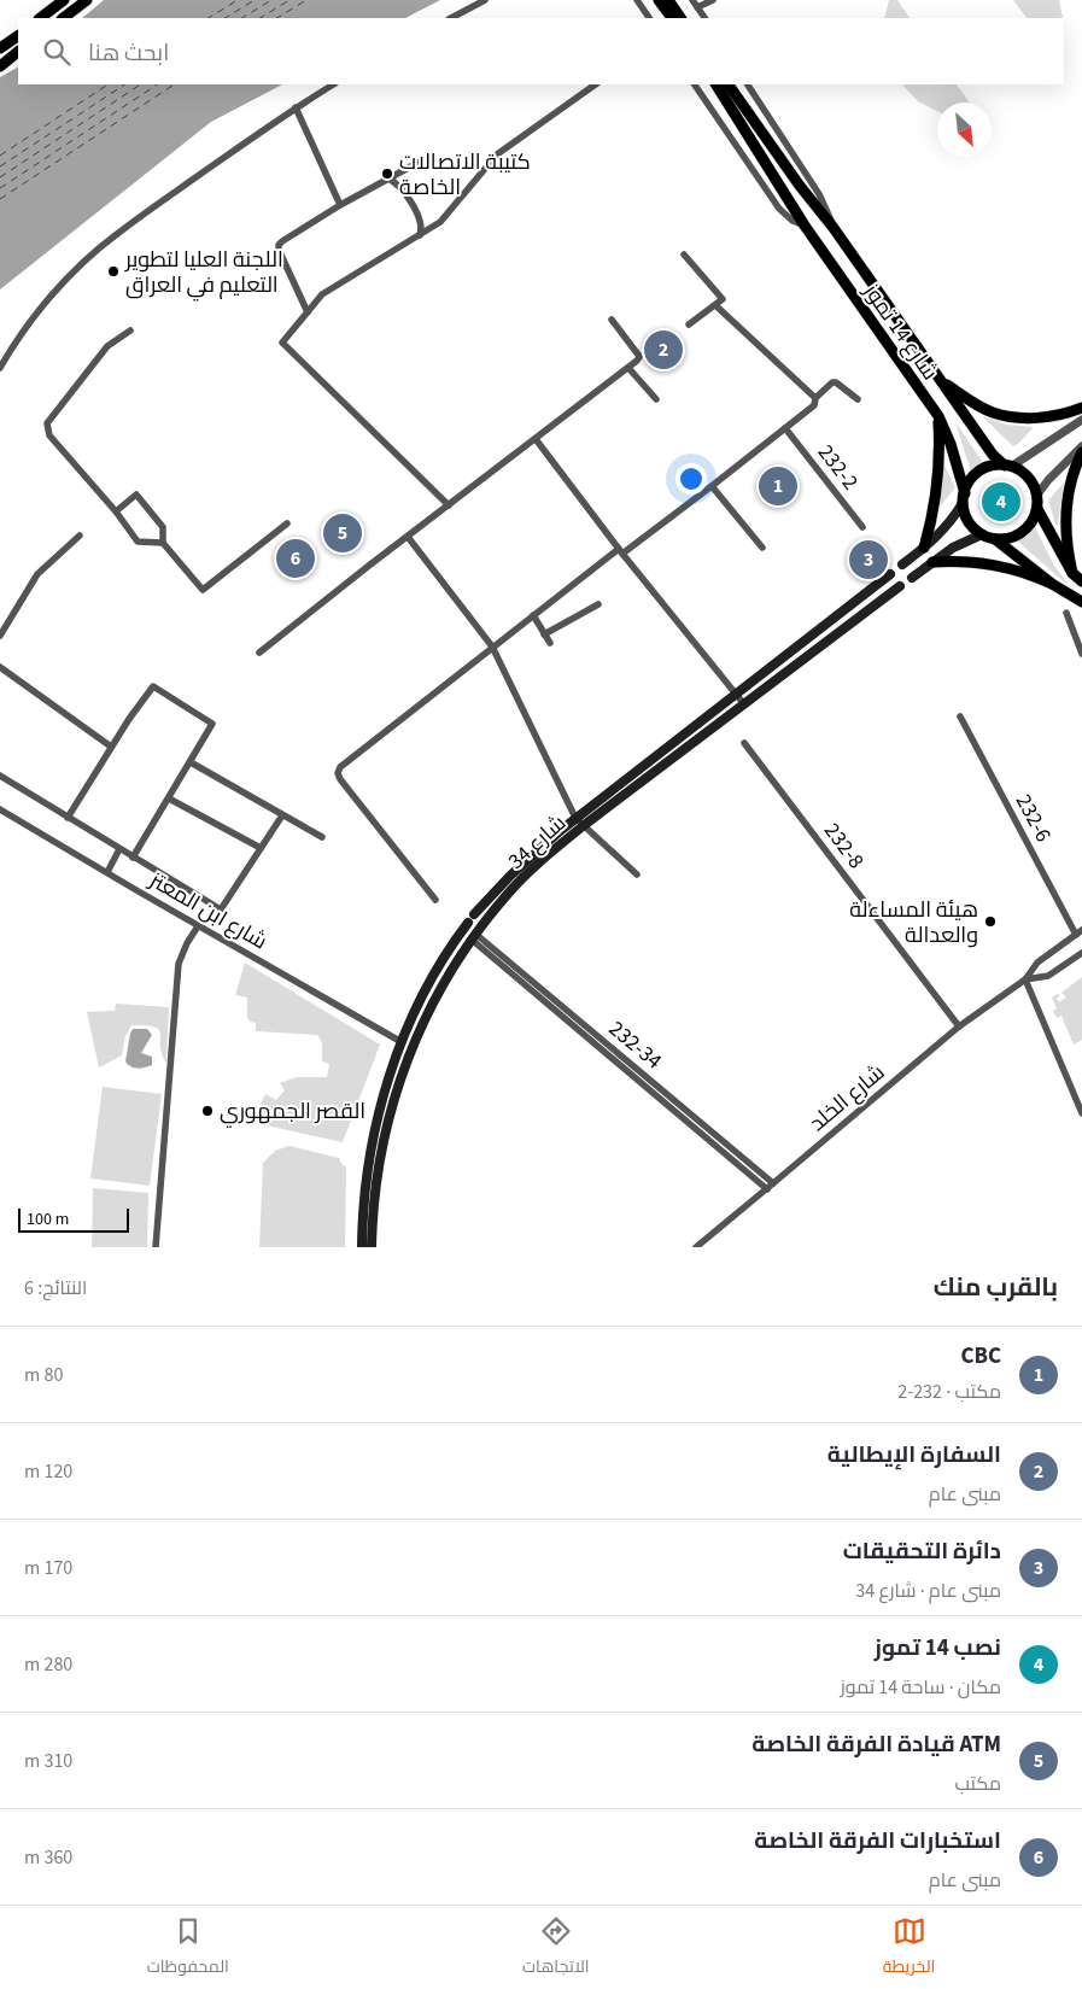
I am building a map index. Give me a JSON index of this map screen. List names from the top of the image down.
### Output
{
  "streets": {
    "main road": ["شارع 14 تموز", "شارع 34"],
    "street": [
      "232-2",
      "232-6",
      "232-8",
      "شارع ابن المعتز",
      "232-34",
      "شارع الخلد"
    ]
  },
  "crossings": [
    ["232-6", "شارع الخلد"],
    ["شارع 34", "232-34"],
    ["232-8", "شارع الخلد"],
    ["232-34", "شارع الخلد"]
  ],
  "places": [
    "كتيبة الاتصالات الخاصة",
    "اللجنة العليا لتطوير التعليم في العراق",
    "هيئة المساءلة والعدالة",
    "القصر الجمهوري"
  ],
  "scale_bar": "100 m",
  "north": "bottom right",
  "page": {
    "search": "ابحث هنا",
    "pins": [
      "2",
      "1",
      "4",
      "5",
      "6",
      "3"
    ],
    "scale": "100 m",
    "heading": ["بالقرب منك", "النتائج: 6"],
    "list": [
      {
        "mark": "1",
        "name": "CBC",
        "note": "مكتب · 232-2",
        "value": "80 m"
      },
      {
        "mark": "2",
        "name": "السفارة الإيطالية",
        "note": "مبنى عام",
        "value": "120 m"
      },
      {
        "mark": "3",
        "name": "دائرة التحقيقات",
        "note": "مبنى عام · شارع 34",
        "value": "170 m"
      },
      {
        "mark": "4",
        "name": "نصب 14 تموز",
        "note": "مكان · ساحة 14 تموز",
        "value": "280 m"
      },
      {
        "mark": "5",
        "name": "ATM قيادة الفرقة الخاصة",
        "note": "مكتب",
        "value": "310 m"
      },
      {
        "mark": "6",
        "name": "استخبارات الفرقة الخاصة",
        "note": "مبنى عام",
        "value": "360 m"
      }
    ],
    "nav": ["الخريطة", "الاتجاهات", "المحفوظات"]
  }
}
